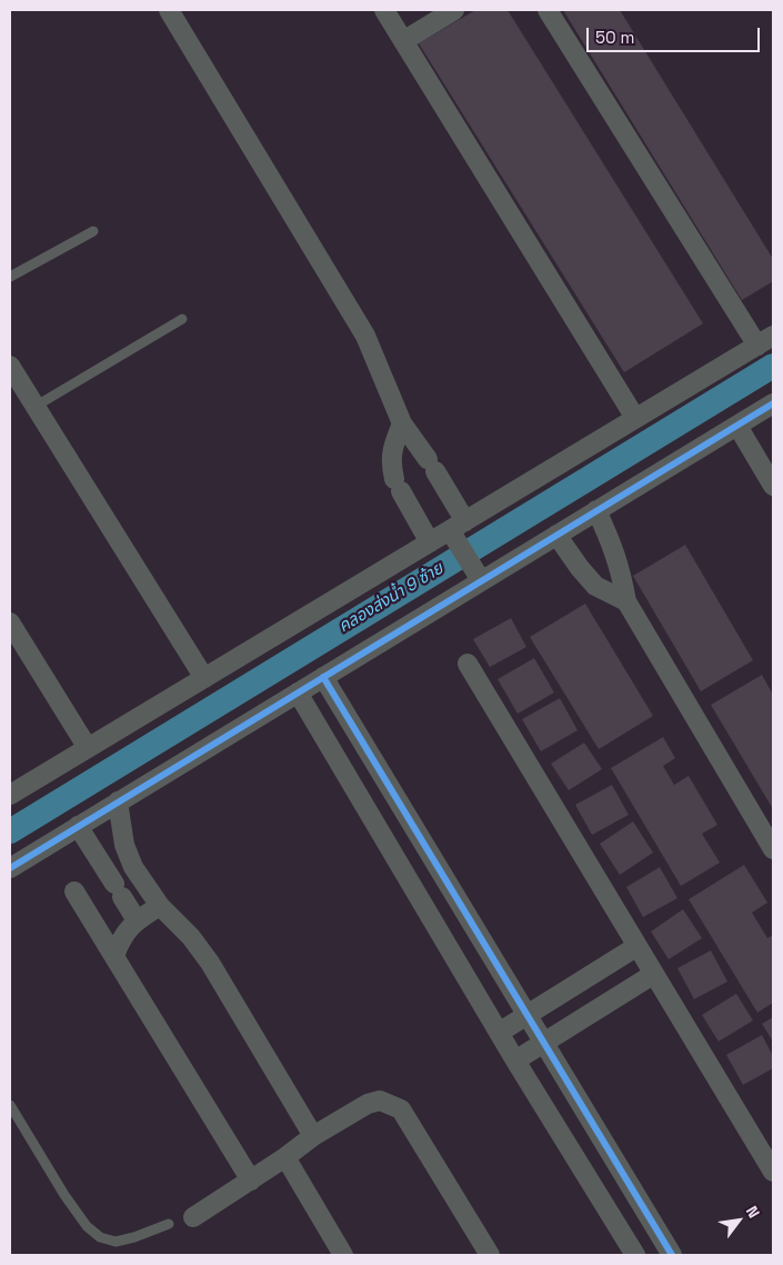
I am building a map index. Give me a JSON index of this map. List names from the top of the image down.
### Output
{
  "water": ["คลองส่งน้ำ 9 ซ้าย"],
  "scale_bar": "50 m",
  "north": "top right"
}
